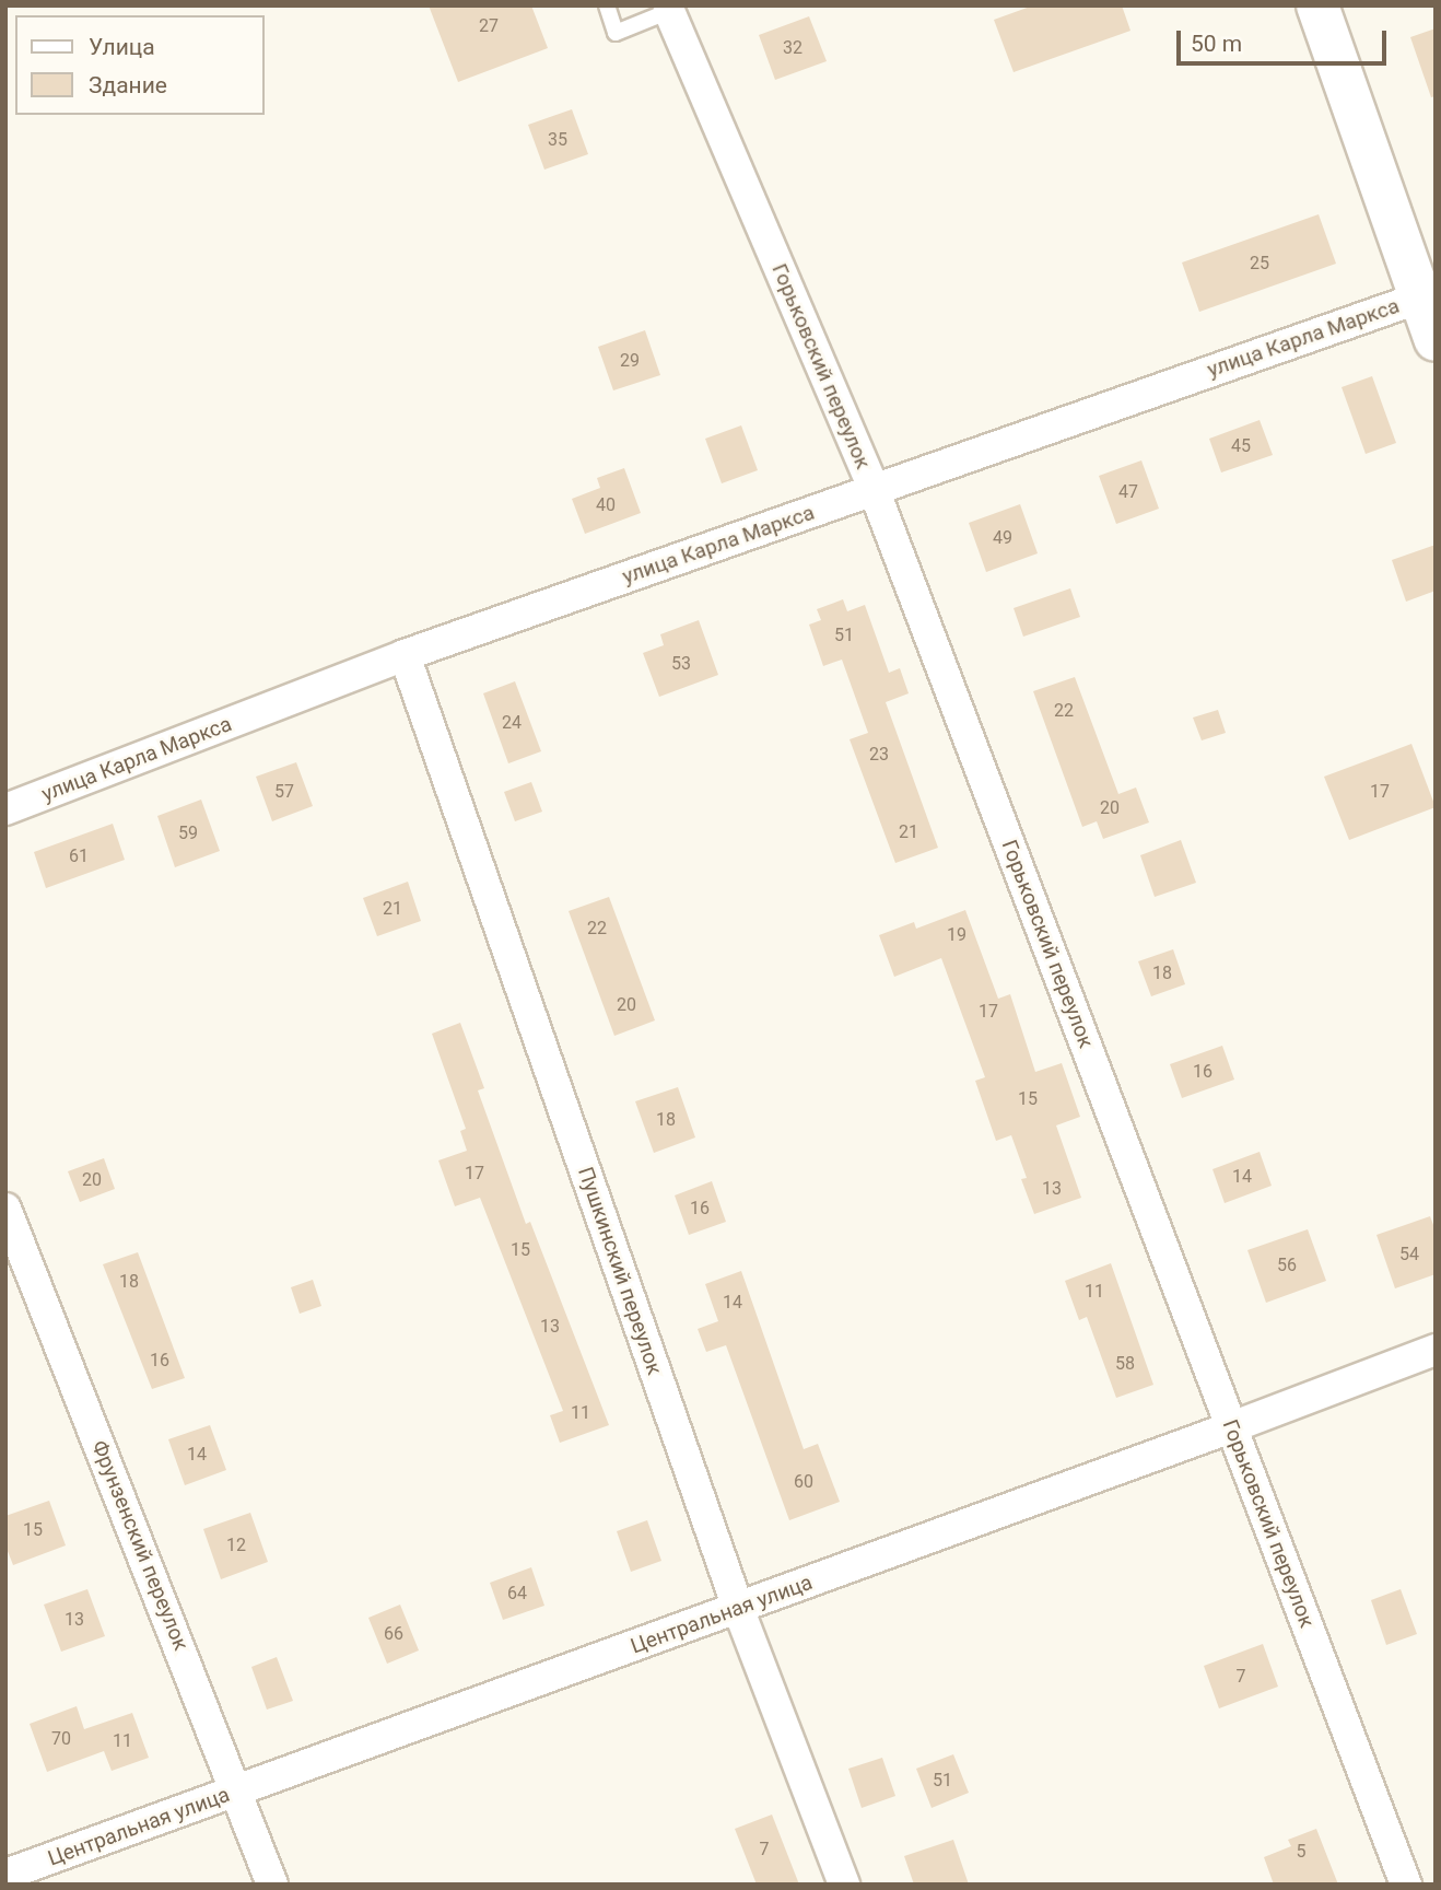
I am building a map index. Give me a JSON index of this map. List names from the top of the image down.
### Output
{
  "streets": {
    "street": [
      "улица Карла Маркса",
      "Горьковский переулок",
      "Пушкинский переулок",
      "Фрунзенский переулок",
      "Центральная улица"
    ]
  },
  "crossings": [
    ["улица Карла Маркса", "Горьковский переулок"],
    ["улица Карла Маркса", "Пушкинский переулок"],
    ["Горьковский переулок", "Центральная улица"],
    ["Пушкинский переулок", "Центральная улица"],
    ["Фрунзенский переулок", "Центральная улица"]
  ],
  "house_numbers": [
    "27",
    "32",
    "35",
    "25",
    "29",
    "45",
    "47",
    "40",
    "49",
    "51",
    "53",
    "22",
    "24",
    "23",
    "57",
    "17",
    "20",
    "21",
    "59",
    "61",
    "21",
    "22",
    "19",
    "18",
    "20",
    "17",
    "16",
    "15",
    "18",
    "17",
    "14",
    "20",
    "13",
    "16",
    "15",
    "54",
    "56",
    "18",
    "11",
    "14",
    "13",
    "16",
    "58",
    "11",
    "14",
    "60",
    "15",
    "12",
    "64",
    "13",
    "66",
    "7",
    "70",
    "11",
    "51",
    "7",
    "5"
  ],
  "legend": ["Улица", "Здание"],
  "scale_bar": "50 m"
}
